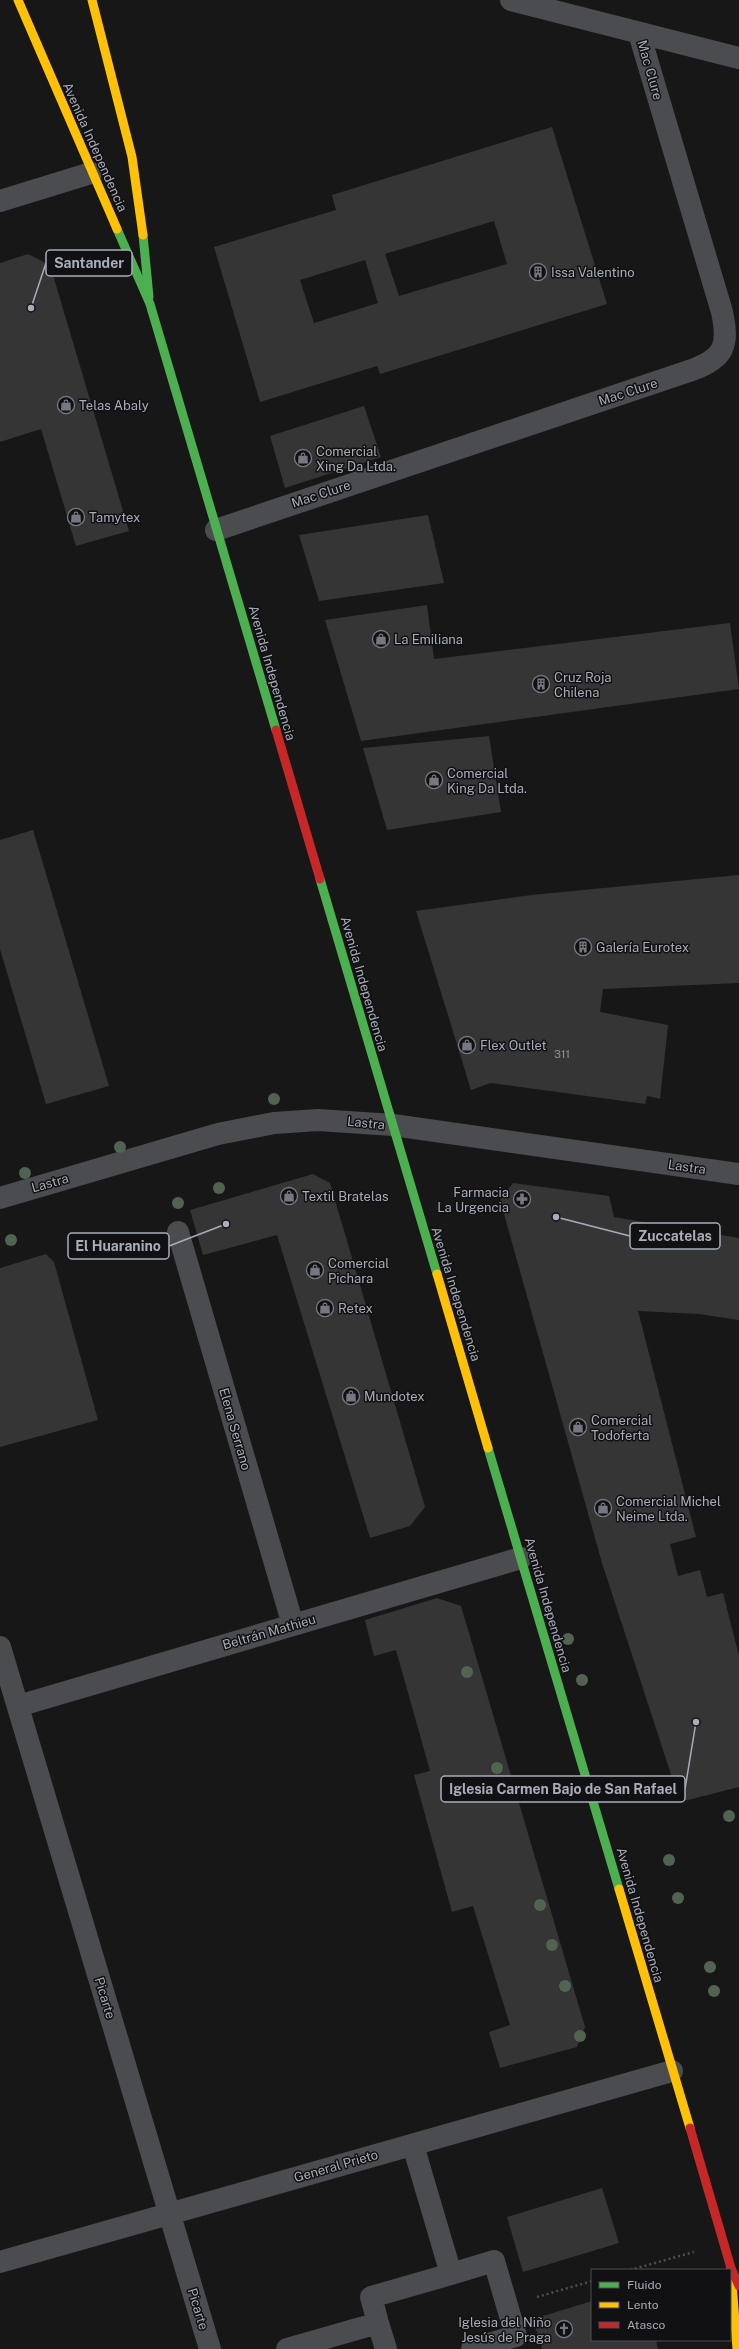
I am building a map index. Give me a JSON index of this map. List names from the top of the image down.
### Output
{
  "streets": {
    "main road": ["Avenida Independencia"],
    "street": [
      "Mac Clure",
      "Lastra",
      "Elena Serrano",
      "Beltrán Mathieu",
      "Picarte",
      "General Prieto"
    ]
  },
  "crossings": [
    ["Mac Clure", "Avenida Independencia"],
    ["Avenida Independencia", "Lastra"],
    ["Avenida Independencia", "Beltrán Mathieu"],
    ["Avenida Independencia", "General Prieto"],
    ["Elena Serrano", "Beltrán Mathieu"],
    ["Beltrán Mathieu", "Picarte"],
    ["Picarte", "General Prieto"]
  ],
  "places": {
    "building": ["Issa Valentino", "Cruz Roja Chilena", "Galería Eurotex"],
    "other": [
      "Santander",
      "Zuccatelas",
      "El Huaranino",
      "Iglesia Carmen Bajo de San Rafael"
    ],
    "shop": [
      "Telas Abaly",
      "Comercial Xing Da Ltda.",
      "Tamytex",
      "La Emiliana",
      "Comercial King Da Ltda.",
      "Flex Outlet",
      "Textil Bratelas",
      "Comercial Pichara",
      "Retex",
      "Mundotex",
      "Comercial Todoferta",
      "Comercial Michel Neime Ltda."
    ],
    "pharmacy": ["Farmacia La Urgencia"],
    "church": ["Iglesia del Niño Jesús de Praga"]
  },
  "house_numbers": ["311"],
  "legend": ["Fluido", "Lento", "Atasco"]
}
